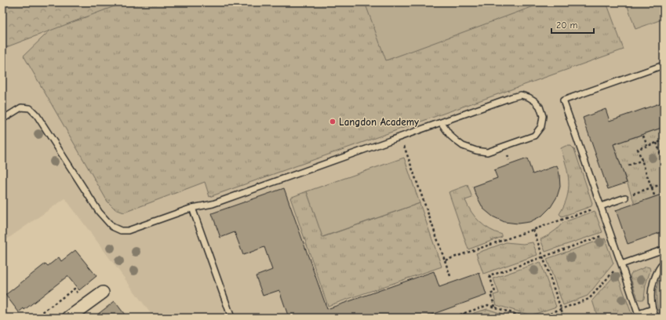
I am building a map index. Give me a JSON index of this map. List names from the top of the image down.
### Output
{
  "places": ["Langdon Academy"],
  "scale_bar": "20 m"
}
